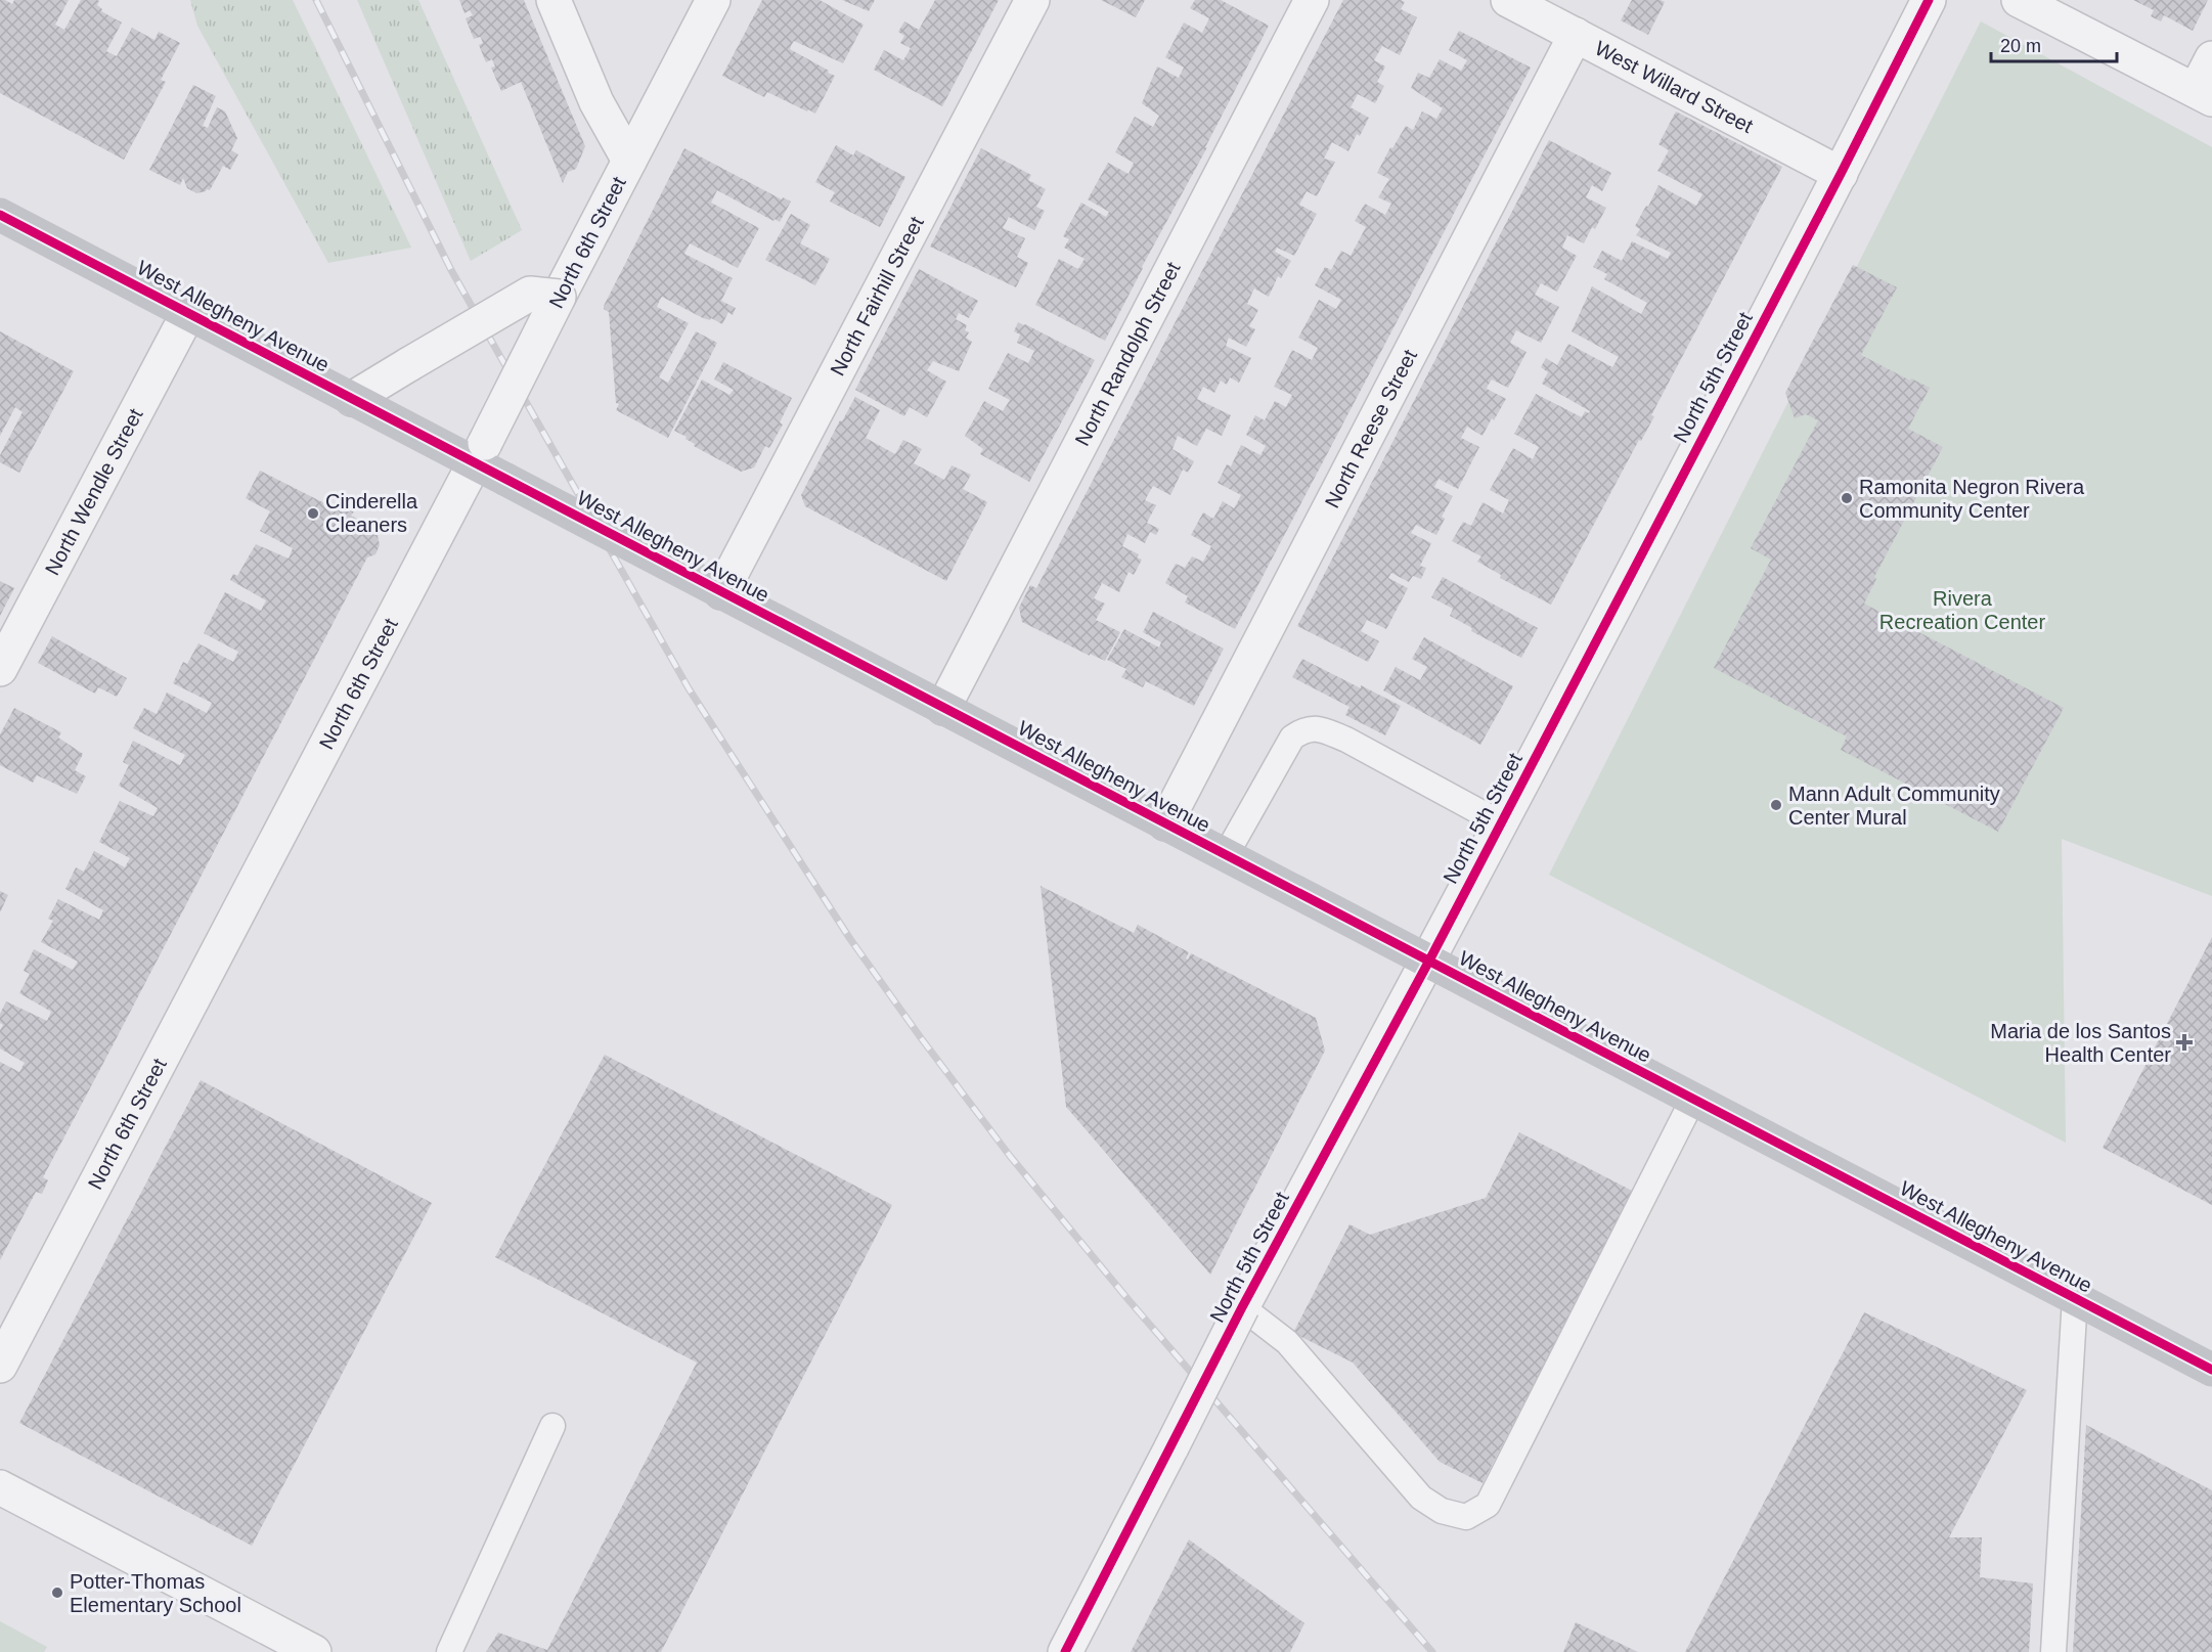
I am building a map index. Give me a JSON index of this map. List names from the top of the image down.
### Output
{
  "streets": {
    "main road": ["West Allegheny Avenue"],
    "street": [
      "West Willard Street",
      "North 6th Street",
      "North Fairhill Street",
      "North Randolph Street",
      "North 5th Street",
      "North Reese Street",
      "North Wendle Street"
    ]
  },
  "crossings": [
    ["West Willard Street", "North 5th Street"],
    ["West Willard Street", "North Reese Street"],
    ["North 6th Street", "West Allegheny Avenue"],
    ["North Fairhill Street", "West Allegheny Avenue"],
    ["West Allegheny Avenue", "North Randolph Street"],
    ["West Allegheny Avenue", "North 5th Street"],
    ["West Allegheny Avenue", "North Reese Street"],
    ["West Allegheny Avenue", "North Wendle Street"]
  ],
  "parks": ["Rivera Recreation Center"],
  "places": {
    "other": [
      "Ramonita Negron Rivera Community Center",
      "Cinderella Cleaners",
      "Mann Adult Community Center Mural",
      "Potter-Thomas Elementary School"
    ],
    "health": ["Maria de los Santos Health Center"]
  },
  "scale_bar": "20 m"
}
